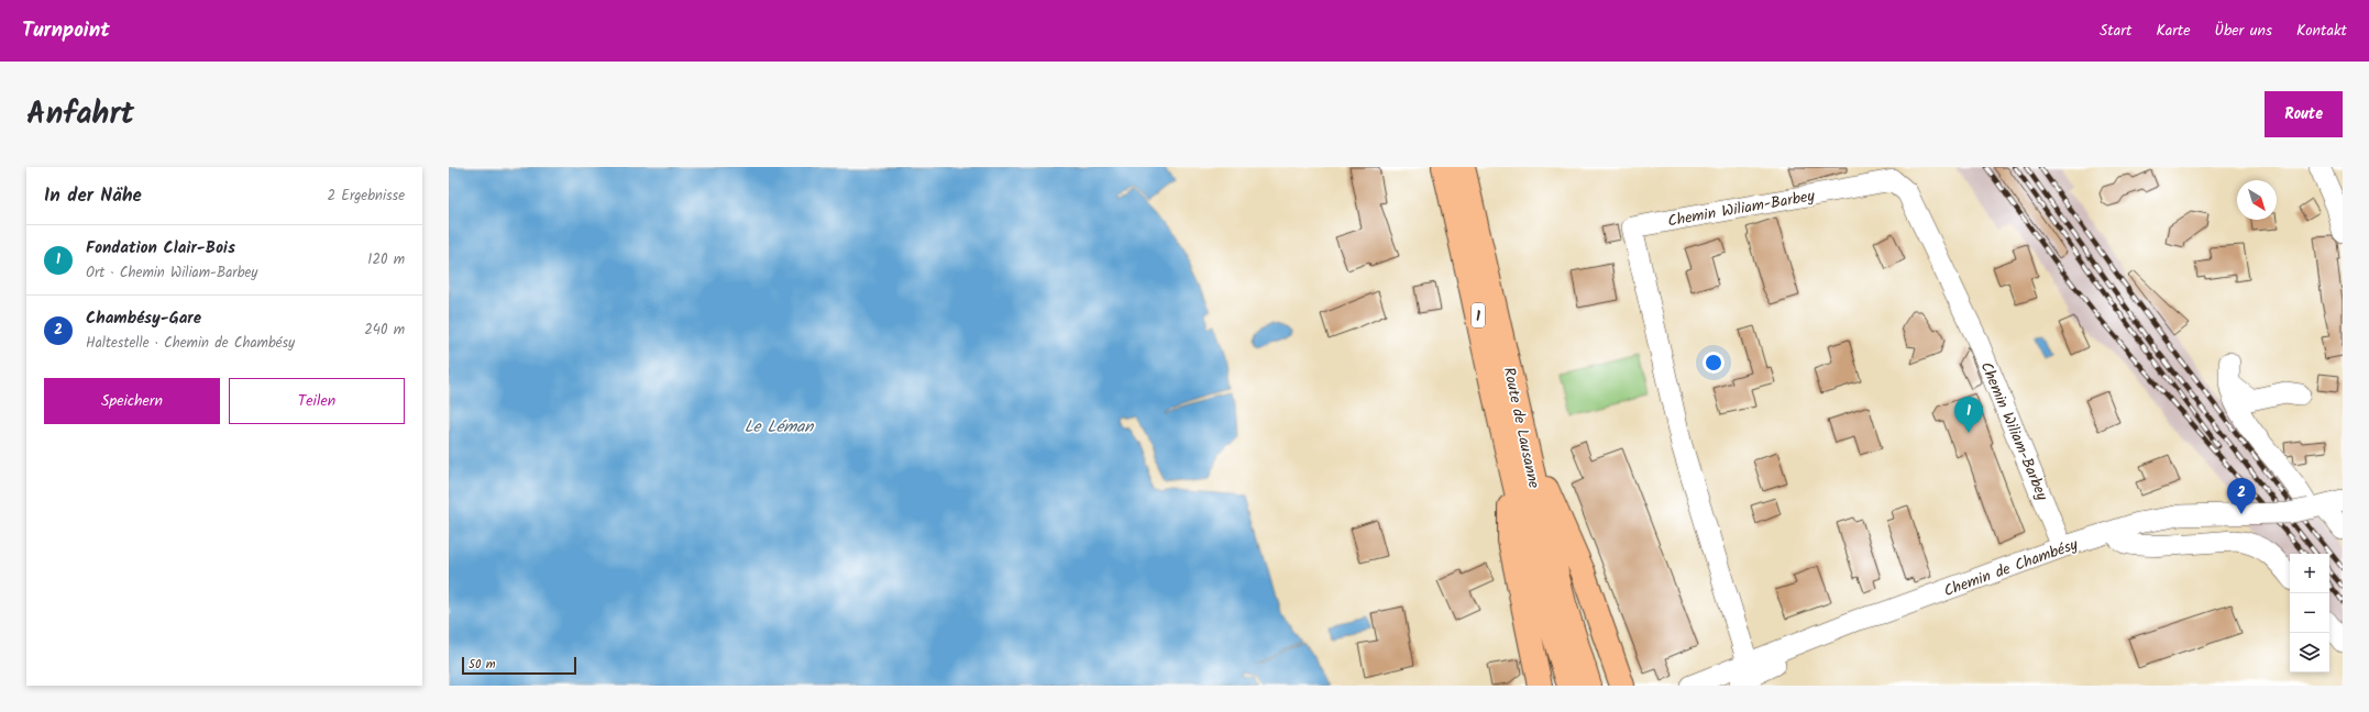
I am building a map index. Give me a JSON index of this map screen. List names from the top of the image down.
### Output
{
  "streets": {
    "main road": ["1", "Route de Lausanne"],
    "street": ["Chemin Wiliam-Barbey", "Chemin de Chambésy"]
  },
  "crossings": [
    ["Chemin Wiliam-Barbey", "Chemin de Chambésy"]
  ],
  "water": ["Le Léman"],
  "scale_bar": "50 m",
  "north": "bottom right",
  "page": {
    "header": "Turnpoint",
    "nav": [
      "Start",
      "Karte",
      "Über uns",
      "Kontakt"
    ],
    "title": "Anfahrt",
    "buttons": [
      "Route",
      ["Speichern", "Teilen"]
    ],
    "heading": ["In der Nähe", "2 Ergebnisse"],
    "list": [
      {
        "mark": "1",
        "name": "Fondation Clair-Bois",
        "note": "Ort · Chemin Wiliam-Barbey",
        "value": "120 m"
      },
      {
        "mark": "2",
        "name": "Chambésy-Gare",
        "note": "Haltestelle · Chemin de Chambésy",
        "value": "240 m"
      }
    ],
    "pins": ["1", "2"],
    "map_buttons": ["+", "−"],
    "scale": "50 m"
  }
}
